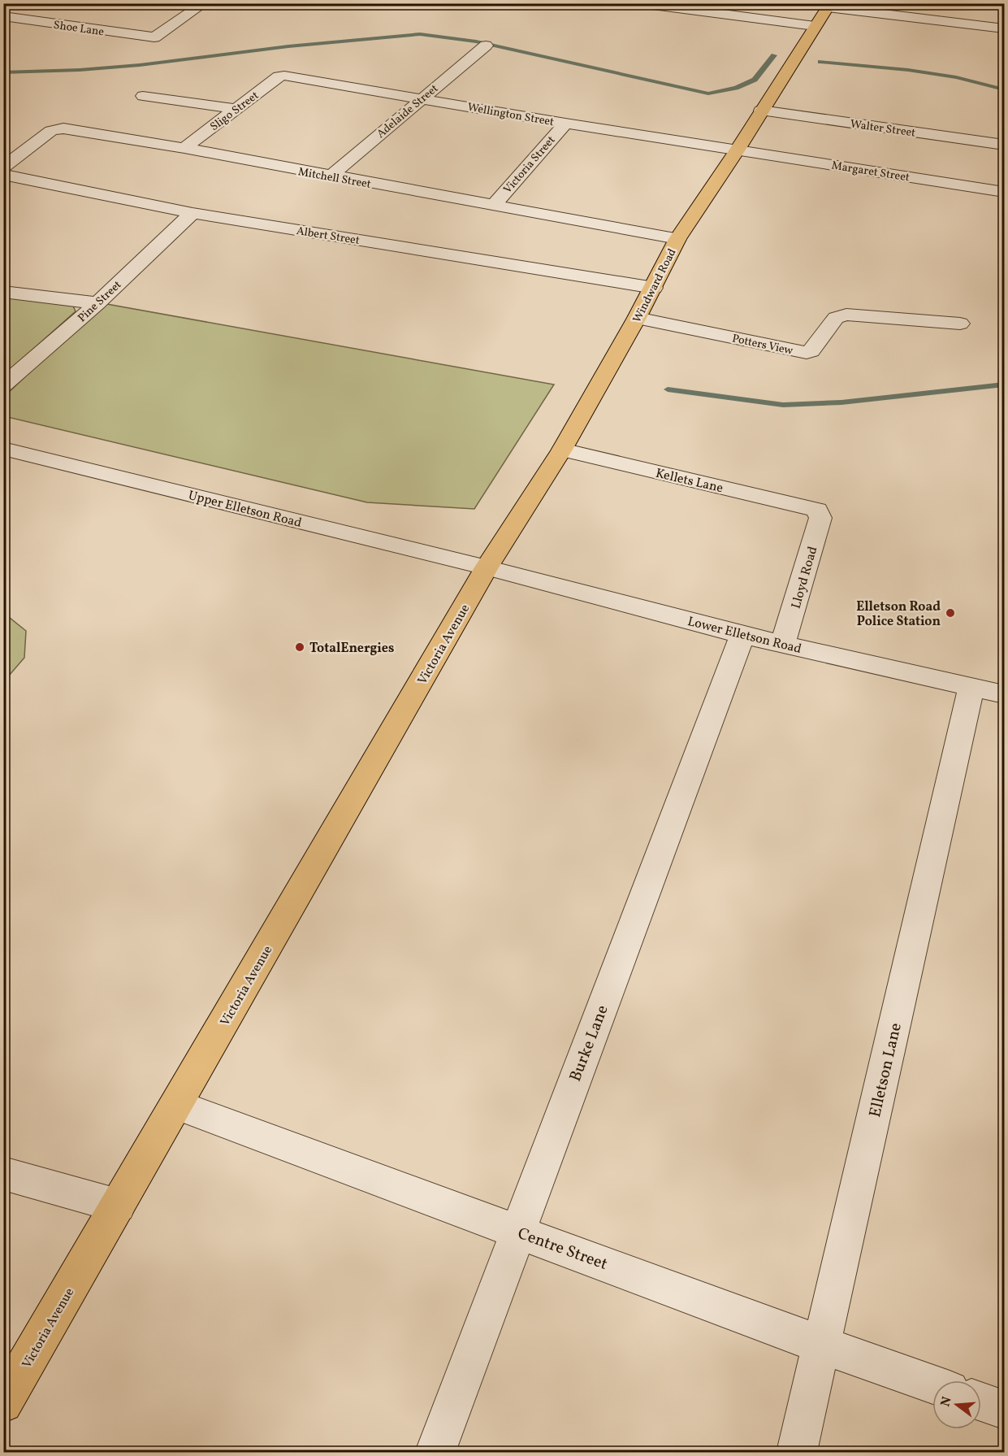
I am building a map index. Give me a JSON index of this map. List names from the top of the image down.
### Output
{
  "streets": {
    "main road": ["Windward Road", "Victoria Avenue"],
    "street": [
      "Shoe Lane",
      "Sligo Street",
      "Adelaide Street",
      "Wellington Street",
      "Walter Street",
      "Victoria Street",
      "Margaret Street",
      "Mitchell Street",
      "Albert Street",
      "Pine Street",
      "Potters View",
      "Kellets Lane",
      "Upper Elletson Road",
      "Lloyd Road",
      "Lower Elletson Road",
      "Burke Lane",
      "Elletson Lane",
      "Centre Street"
    ]
  },
  "crossings": [
    ["Sligo Street", "Wellington Street"],
    ["Sligo Street", "Mitchell Street"],
    ["Adelaide Street", "Wellington Street"],
    ["Adelaide Street", "Mitchell Street"],
    ["Wellington Street", "Victoria Street"],
    ["Wellington Street", "Margaret Street"],
    ["Wellington Street", "Windward Road"],
    ["Walter Street", "Windward Road"],
    ["Victoria Street", "Mitchell Street"],
    ["Margaret Street", "Windward Road"],
    ["Mitchell Street", "Windward Road"],
    ["Albert Street", "Windward Road"],
    ["Albert Street", "Pine Street"],
    ["Windward Road", "Potters View"],
    ["Windward Road", "Kellets Lane"],
    ["Windward Road", "Upper Elletson Road"],
    ["Windward Road", "Lower Elletson Road"],
    ["Windward Road", "Victoria Avenue"],
    ["Kellets Lane", "Lloyd Road"],
    ["Upper Elletson Road", "Lower Elletson Road"],
    ["Upper Elletson Road", "Victoria Avenue"],
    ["Lloyd Road", "Lower Elletson Road"],
    ["Lower Elletson Road", "Victoria Avenue"],
    ["Lower Elletson Road", "Burke Lane"],
    ["Lower Elletson Road", "Elletson Lane"],
    ["Victoria Avenue", "Centre Street"],
    ["Burke Lane", "Centre Street"],
    ["Elletson Lane", "Centre Street"]
  ],
  "places": ["Elletson Road Police Station", "TotalEnergies"],
  "north": "left"
}
